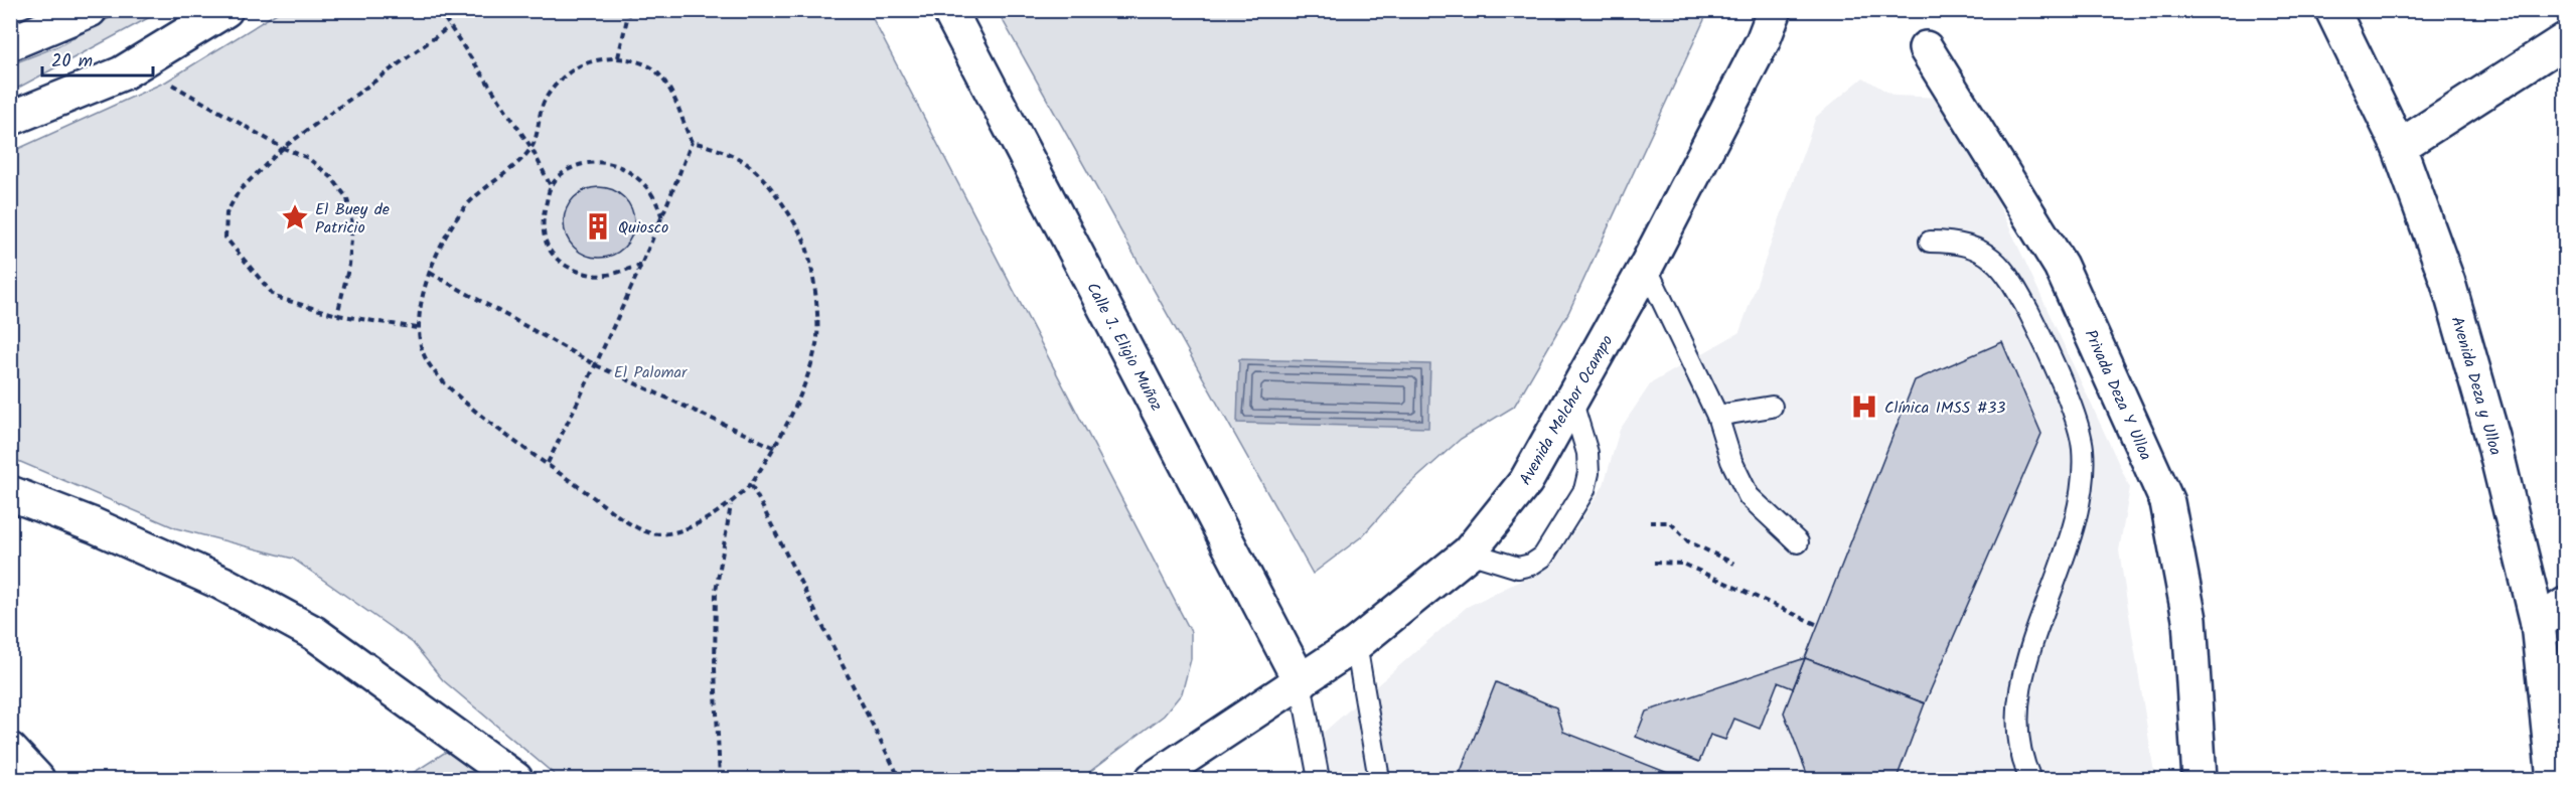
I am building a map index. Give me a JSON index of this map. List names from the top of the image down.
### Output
{
  "streets": {
    "main road": [
      "Calle J. Eligio Muñoz",
      "Avenida Deza y Ulloa",
      "Privada Deza Y Ulloa",
      "Avenida Melchor Ocampo"
    ]
  },
  "crossings": [
    ["Calle J. Eligio Muñoz", "Avenida Melchor Ocampo"]
  ],
  "parks": ["El Palomar"],
  "places": {
    "place": ["El Buey de Patricio"],
    "building": ["Quiosco"],
    "hospital": ["Clínica IMSS #33"]
  },
  "scale_bar": "20 m"
}
